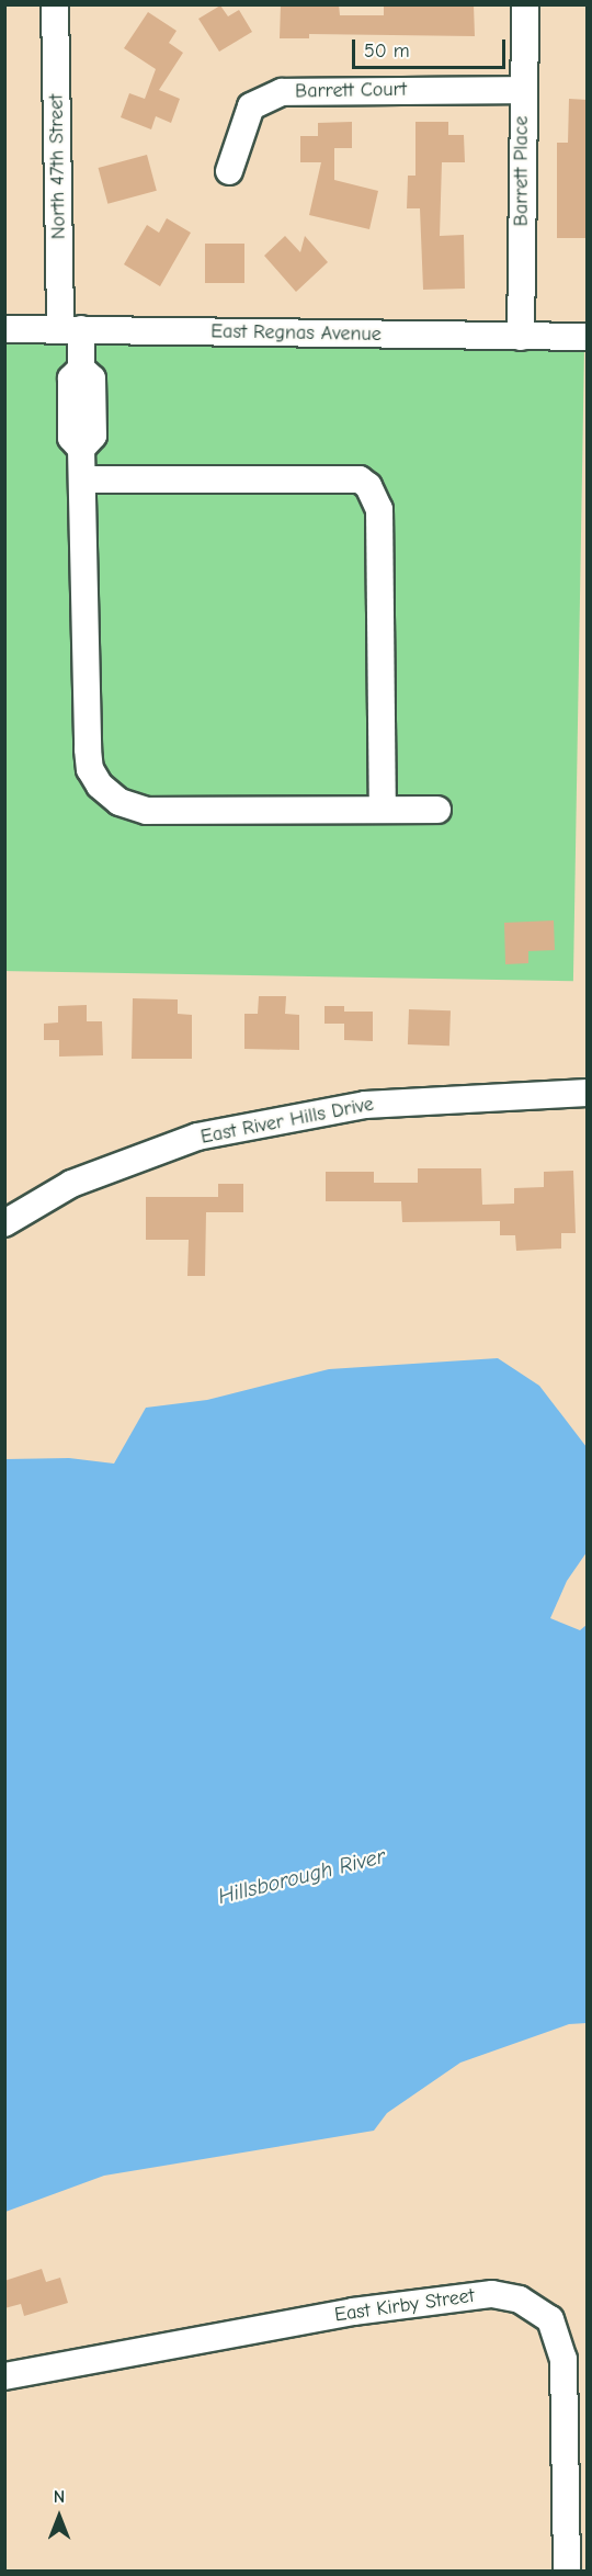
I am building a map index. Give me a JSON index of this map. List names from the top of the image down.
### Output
{
  "streets": {
    "street": [
      "Barrett Court",
      "North 47th Street",
      "Barrett Place",
      "East Regnas Avenue",
      "East River Hills Drive",
      "East Kirby Street"
    ]
  },
  "crossings": [
    ["Barrett Court", "Barrett Place"],
    ["North 47th Street", "East Regnas Avenue"],
    ["Barrett Place", "East Regnas Avenue"]
  ],
  "water": ["Hillsborough River"],
  "scale_bar": "50 m",
  "north": "top"
}
